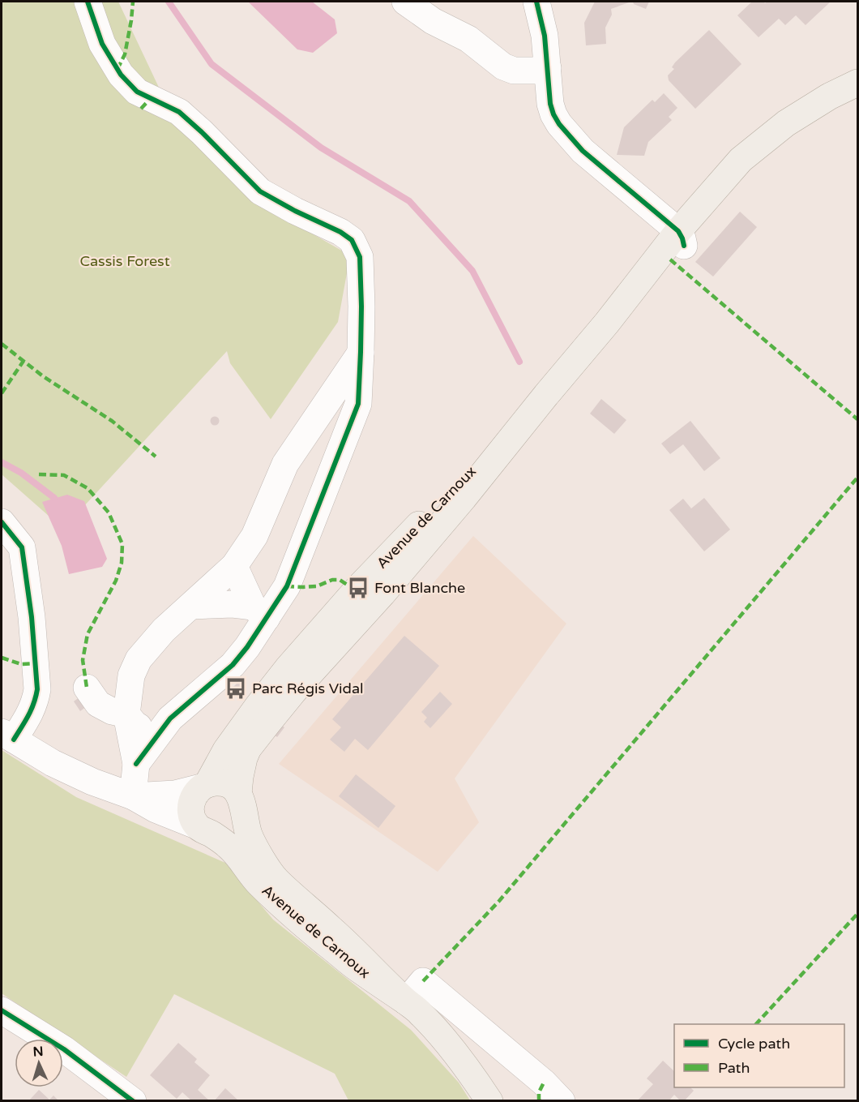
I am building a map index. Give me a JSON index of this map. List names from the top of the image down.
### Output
{
  "streets": {
    "main road": ["Avenue de Carnoux"]
  },
  "parks": ["Cassis Forest"],
  "places": {
    "bus stop": ["Font Blanche", "Parc Régis Vidal"]
  },
  "legend": ["Cycle path", "Path"],
  "north": "top"
}
